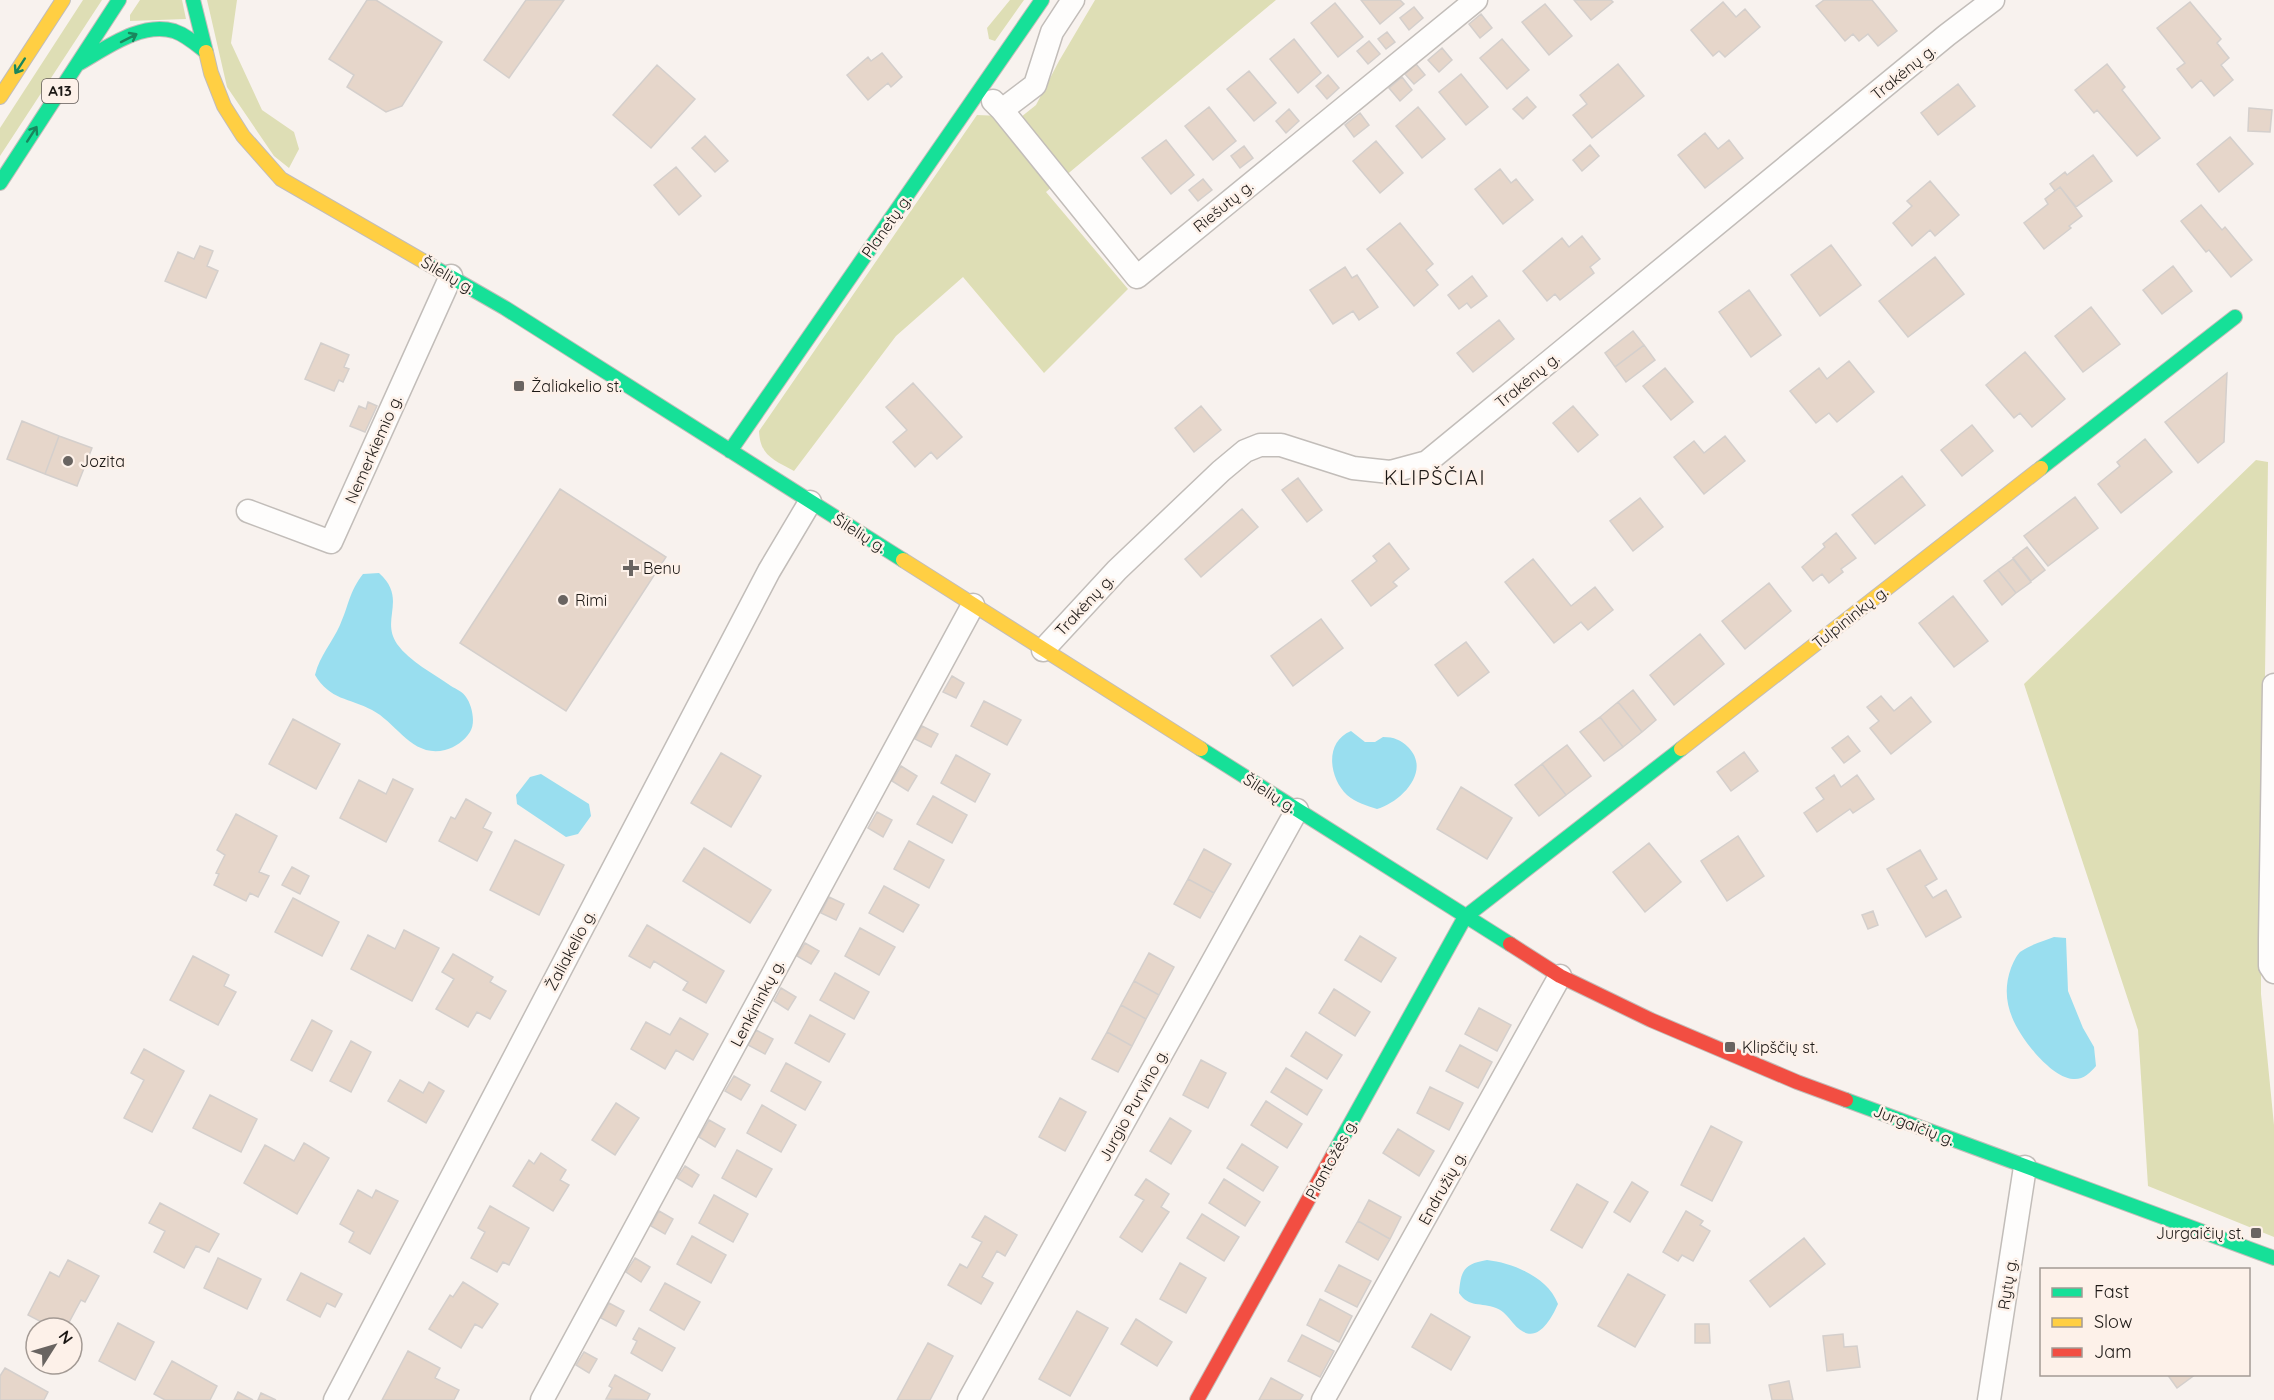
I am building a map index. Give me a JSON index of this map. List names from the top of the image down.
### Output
{
  "streets": {
    "main road": [
      "A13",
      "Planetų g.",
      "Šilelių g.",
      "Tulpininkų g.",
      "Jurgaičių g.",
      "Plantožės g."
    ],
    "street": [
      "Trakėnų g.",
      "Riešutų g.",
      "Nemerkiemio g.",
      "Žaliakelio g.",
      "Lenkininkų g.",
      "Jurgio Purvino g.",
      "Endružių g.",
      "Rytų g."
    ]
  },
  "crossings": [
    ["Trakėnų g.", "Šilelių g."],
    ["Planetų g.", "Šilelių g."],
    ["Šilelių g.", "Nemerkiemio g."],
    ["Šilelių g.", "Tulpininkų g."],
    ["Šilelių g.", "Žaliakelio g."],
    ["Šilelių g.", "Lenkininkų g."],
    ["Šilelių g.", "Jurgio Purvino g."],
    ["Šilelių g.", "Jurgaičių g."],
    ["Šilelių g.", "Plantožės g."],
    ["Šilelių g.", "Endružių g."],
    ["Tulpininkų g.", "Plantožės g."],
    ["Jurgaičių g.", "Endružių g."],
    ["Jurgaičių g.", "Rytų g."]
  ],
  "districts": ["KLIPŠČIAI"],
  "places": {
    "transit": ["Žaliakelio st.", "Klipščių st.", "Jurgaičių st."],
    "other": ["Jozita", "Rimi"],
    "health": ["Benu"]
  },
  "legend": ["Fast", "Slow", "Jam"],
  "north": "top right"
}
